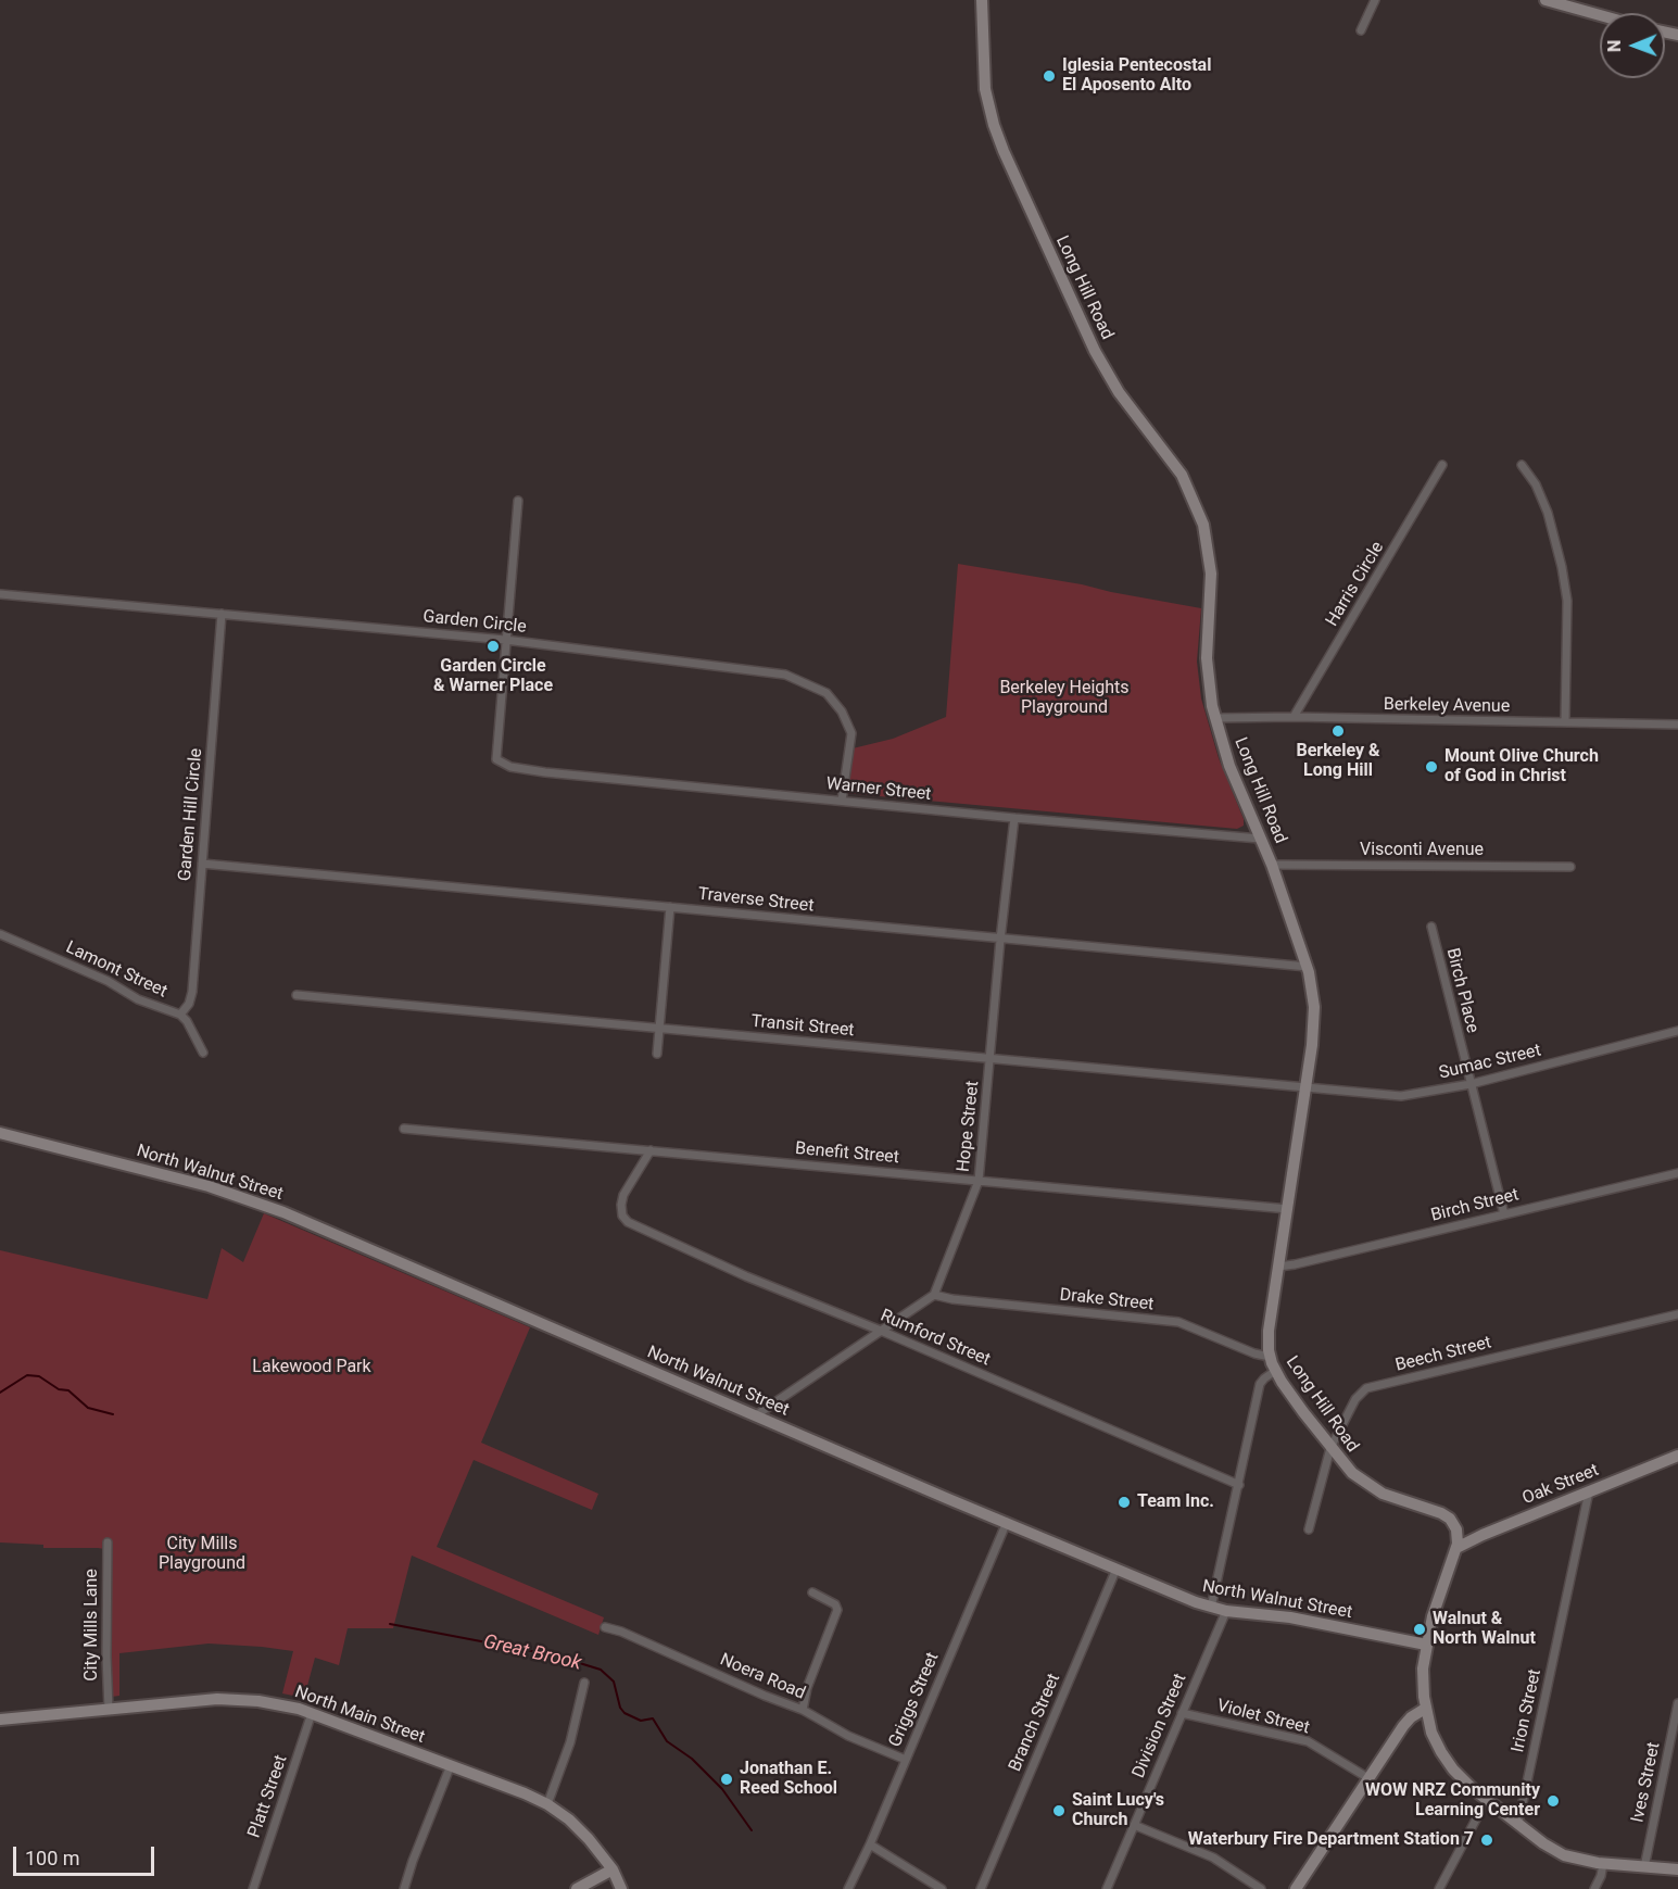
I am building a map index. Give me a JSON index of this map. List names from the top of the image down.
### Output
{
  "streets": {
    "main road": [
      "Long Hill Road",
      "North Walnut Street",
      "Oak Street",
      "North Main Street"
    ],
    "street": [
      "Harris Circle",
      "Garden Circle",
      "Berkeley Avenue",
      "Warner Street",
      "Garden Hill Circle",
      "Visconti Avenue",
      "Traverse Street",
      "Lamont Street",
      "Birch Place",
      "Transit Street",
      "Sumac Street",
      "Hope Street",
      "Benefit Street",
      "Birch Street",
      "Drake Street",
      "Rumford Street",
      "Beech Street",
      "City Mills Lane",
      "Noera Road",
      "Griggs Street",
      "Irion Street",
      "Violet Street",
      "Branch Street",
      "Division Street",
      "Ives Street",
      "Platt Street"
    ]
  },
  "crossings": [
    ["Long Hill Road", "Berkeley Avenue"],
    ["Long Hill Road", "Warner Street"],
    ["Long Hill Road", "Visconti Avenue"],
    ["Long Hill Road", "Traverse Street"],
    ["Long Hill Road", "Transit Street"],
    ["Long Hill Road", "Sumac Street"],
    ["Long Hill Road", "Benefit Street"],
    ["Long Hill Road", "Birch Street"],
    ["Long Hill Road", "Drake Street"],
    ["Long Hill Road", "Beech Street"],
    ["Long Hill Road", "Oak Street"],
    ["Harris Circle", "Berkeley Avenue"],
    ["Garden Circle", "Warner Street"],
    ["Garden Circle", "Garden Hill Circle"],
    ["Warner Street", "Hope Street"],
    ["Garden Hill Circle", "Traverse Street"],
    ["Garden Hill Circle", "Lamont Street"],
    ["Traverse Street", "Hope Street"],
    ["Birch Place", "Sumac Street"],
    ["Birch Place", "Birch Street"],
    ["Transit Street", "Sumac Street"],
    ["Transit Street", "Hope Street"],
    ["Hope Street", "Benefit Street"],
    ["Hope Street", "Drake Street"],
    ["Benefit Street", "Rumford Street"],
    ["North Walnut Street", "Griggs Street"],
    ["North Walnut Street", "Branch Street"],
    ["North Walnut Street", "Division Street"],
    ["Oak Street", "Irion Street"],
    ["City Mills Lane", "North Main Street"],
    ["Noera Road", "Griggs Street"],
    ["North Main Street", "Platt Street"],
    ["Violet Street", "Division Street"]
  ],
  "water": ["Great Brook"],
  "parks": ["Berkeley Heights Playground", "Lakewood Park", "City Mills Playground"],
  "places": [
    "Iglesia Pentecostal El Aposento Alto",
    "Garden Circle & Warner Place",
    "Berkeley & Long Hill",
    "Mount Olive Church of God in Christ",
    "Team Inc.",
    "Walnut & North Walnut",
    "Jonathan E. Reed School",
    "WOW NRZ Community Learning Center",
    "Saint Lucy's Church",
    "Waterbury Fire Department Station 7"
  ],
  "scale_bar": "100 m",
  "north": "left"
}
